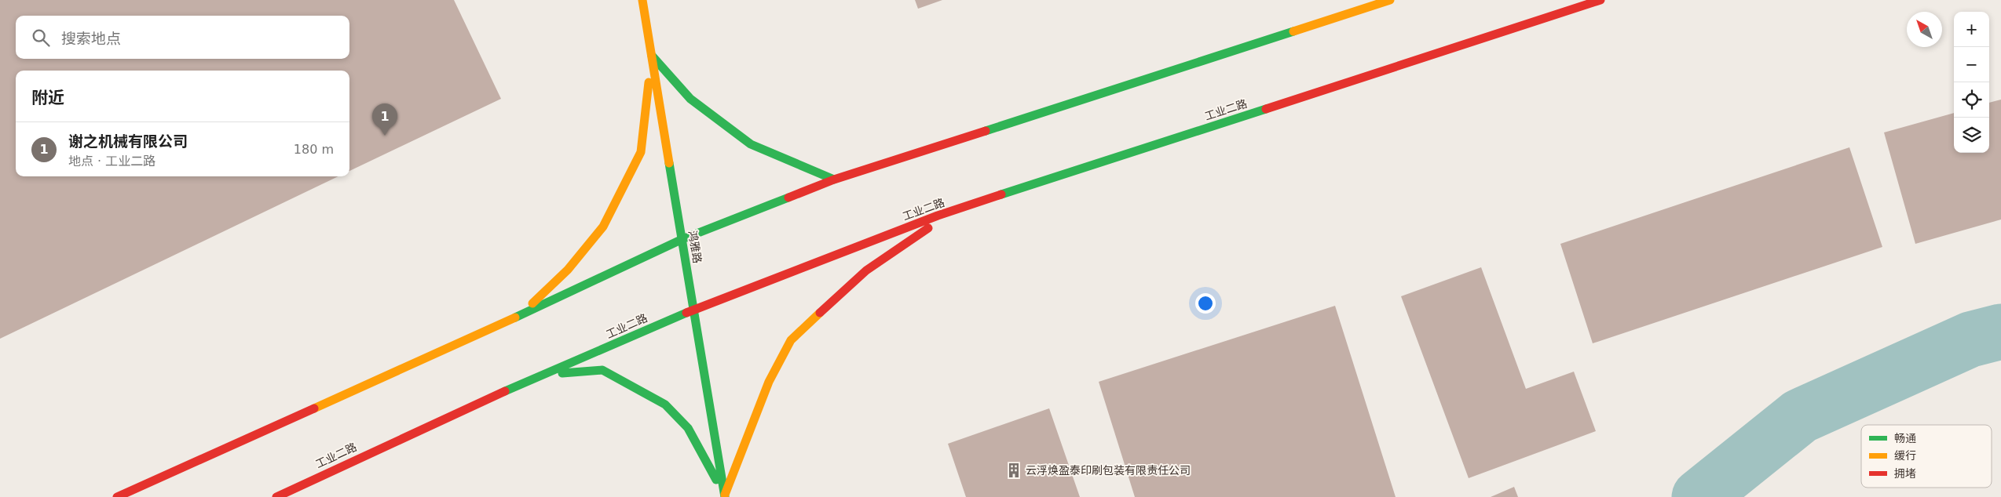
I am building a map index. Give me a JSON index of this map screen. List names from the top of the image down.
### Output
{
  "streets": {
    "street": ["工业二路", "鸿雅路"]
  },
  "crossings": [
    ["工业二路", "鸿雅路"]
  ],
  "places": {
    "building": ["云浮焕盈泰印刷包装有限责任公司"]
  },
  "legend": ["畅通", "缓行", "拥堵"],
  "north": "top left",
  "page": {
    "map_buttons": ["+", "−"],
    "search": "搜索地点",
    "heading": "附近",
    "pins": "1",
    "list": [
      {
        "mark": "1",
        "name": "谢之机械有限公司",
        "note": "地点 · 工业二路",
        "value": "180 m"
      }
    ]
  }
}
